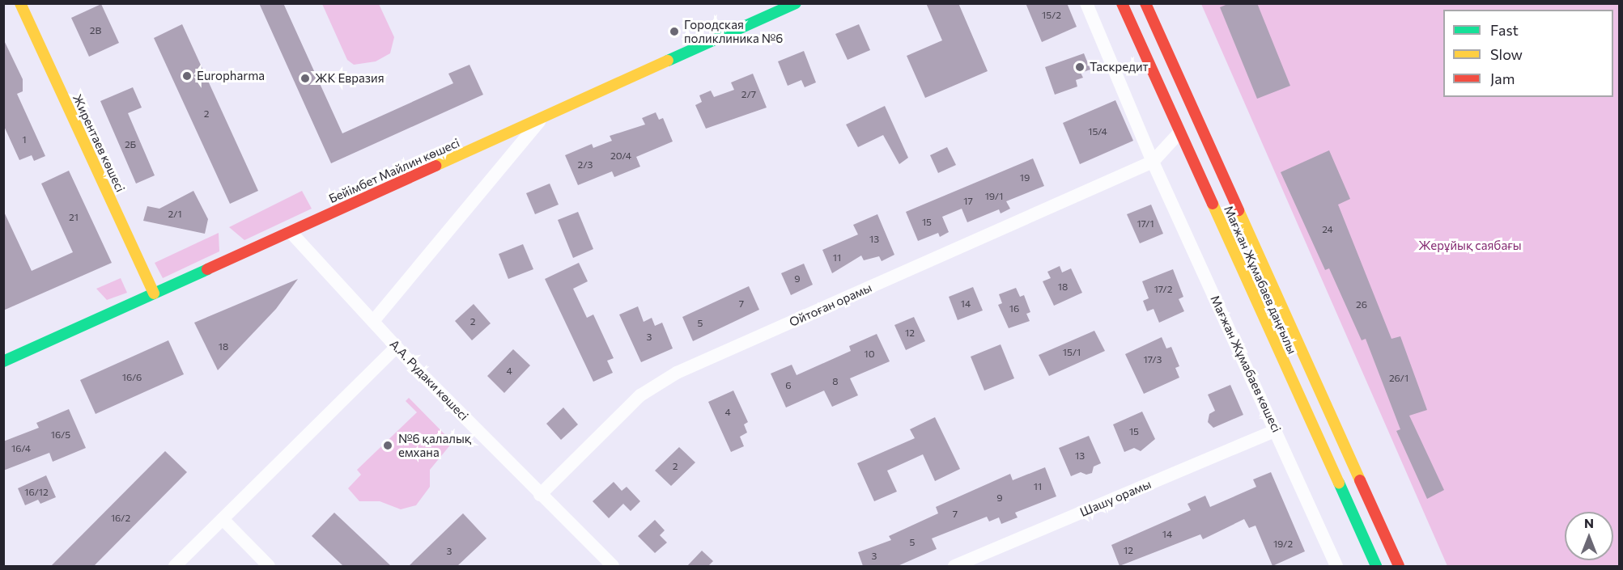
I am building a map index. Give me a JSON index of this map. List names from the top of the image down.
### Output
{
  "streets": {
    "main road": ["Жирентаев көшесі", "Бейімбет Майлин көшесі", "Мағжан Жұмабаев даңғылы"],
    "street": [
      "Ойтоған орамы",
      "Мағжан Жұмабаев көшесі",
      "А.А. Рудаки көшесі",
      "Шашу орамы"
    ]
  },
  "crossings": [
    ["Жирентаев көшесі", "Бейімбет Майлин көшесі"],
    ["Бейімбет Майлин көшесі", "А.А. Рудаки көшесі"],
    ["Ойтоған орамы", "Мағжан Жұмабаев көшесі"],
    ["Ойтоған орамы", "А.А. Рудаки көшесі"],
    ["Мағжан Жұмабаев көшесі", "Шашу орамы"]
  ],
  "parks": ["Жерұйық саябағы"],
  "places": [
    "Городская поликлиника №6",
    "Таскредит",
    "Europharma",
    "ЖК Евразия",
    "№6 қалалық емхана"
  ],
  "house_numbers": [
    "15/2",
    "2В",
    "2/7",
    "2",
    "15/4",
    "1",
    "2Б",
    "20/4",
    "2/3",
    "19",
    "19/1",
    "17",
    "2/1",
    "21",
    "15",
    "17/1",
    "24",
    "13",
    "11",
    "9",
    "18",
    "17/2",
    "7",
    "14",
    "26",
    "16",
    "2",
    "5",
    "12",
    "3",
    "18",
    "15/1",
    "10",
    "17/3",
    "4",
    "16/6",
    "26/1",
    "8",
    "6",
    "4",
    "15",
    "16/5",
    "16/4",
    "13",
    "2",
    "11",
    "16/12",
    "9",
    "7",
    "16/2",
    "14",
    "5",
    "19/2",
    "12",
    "3",
    "3"
  ],
  "legend": ["Fast", "Slow", "Jam"],
  "north": "top"
}
